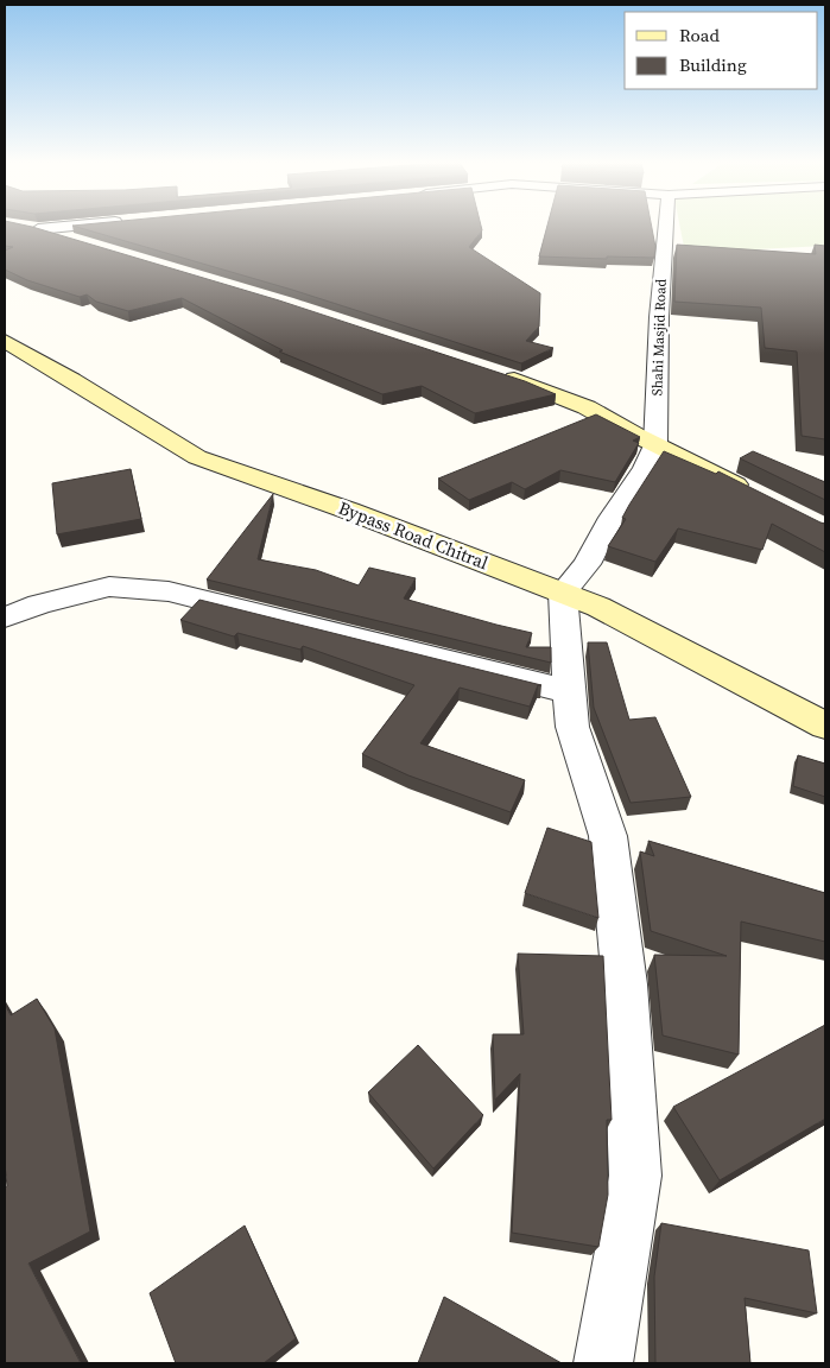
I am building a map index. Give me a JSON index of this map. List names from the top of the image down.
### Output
{
  "streets": {
    "street": ["Shahi Masjid Road", "Bypass Road Chitral"]
  },
  "legend": ["Road", "Building"]
}
